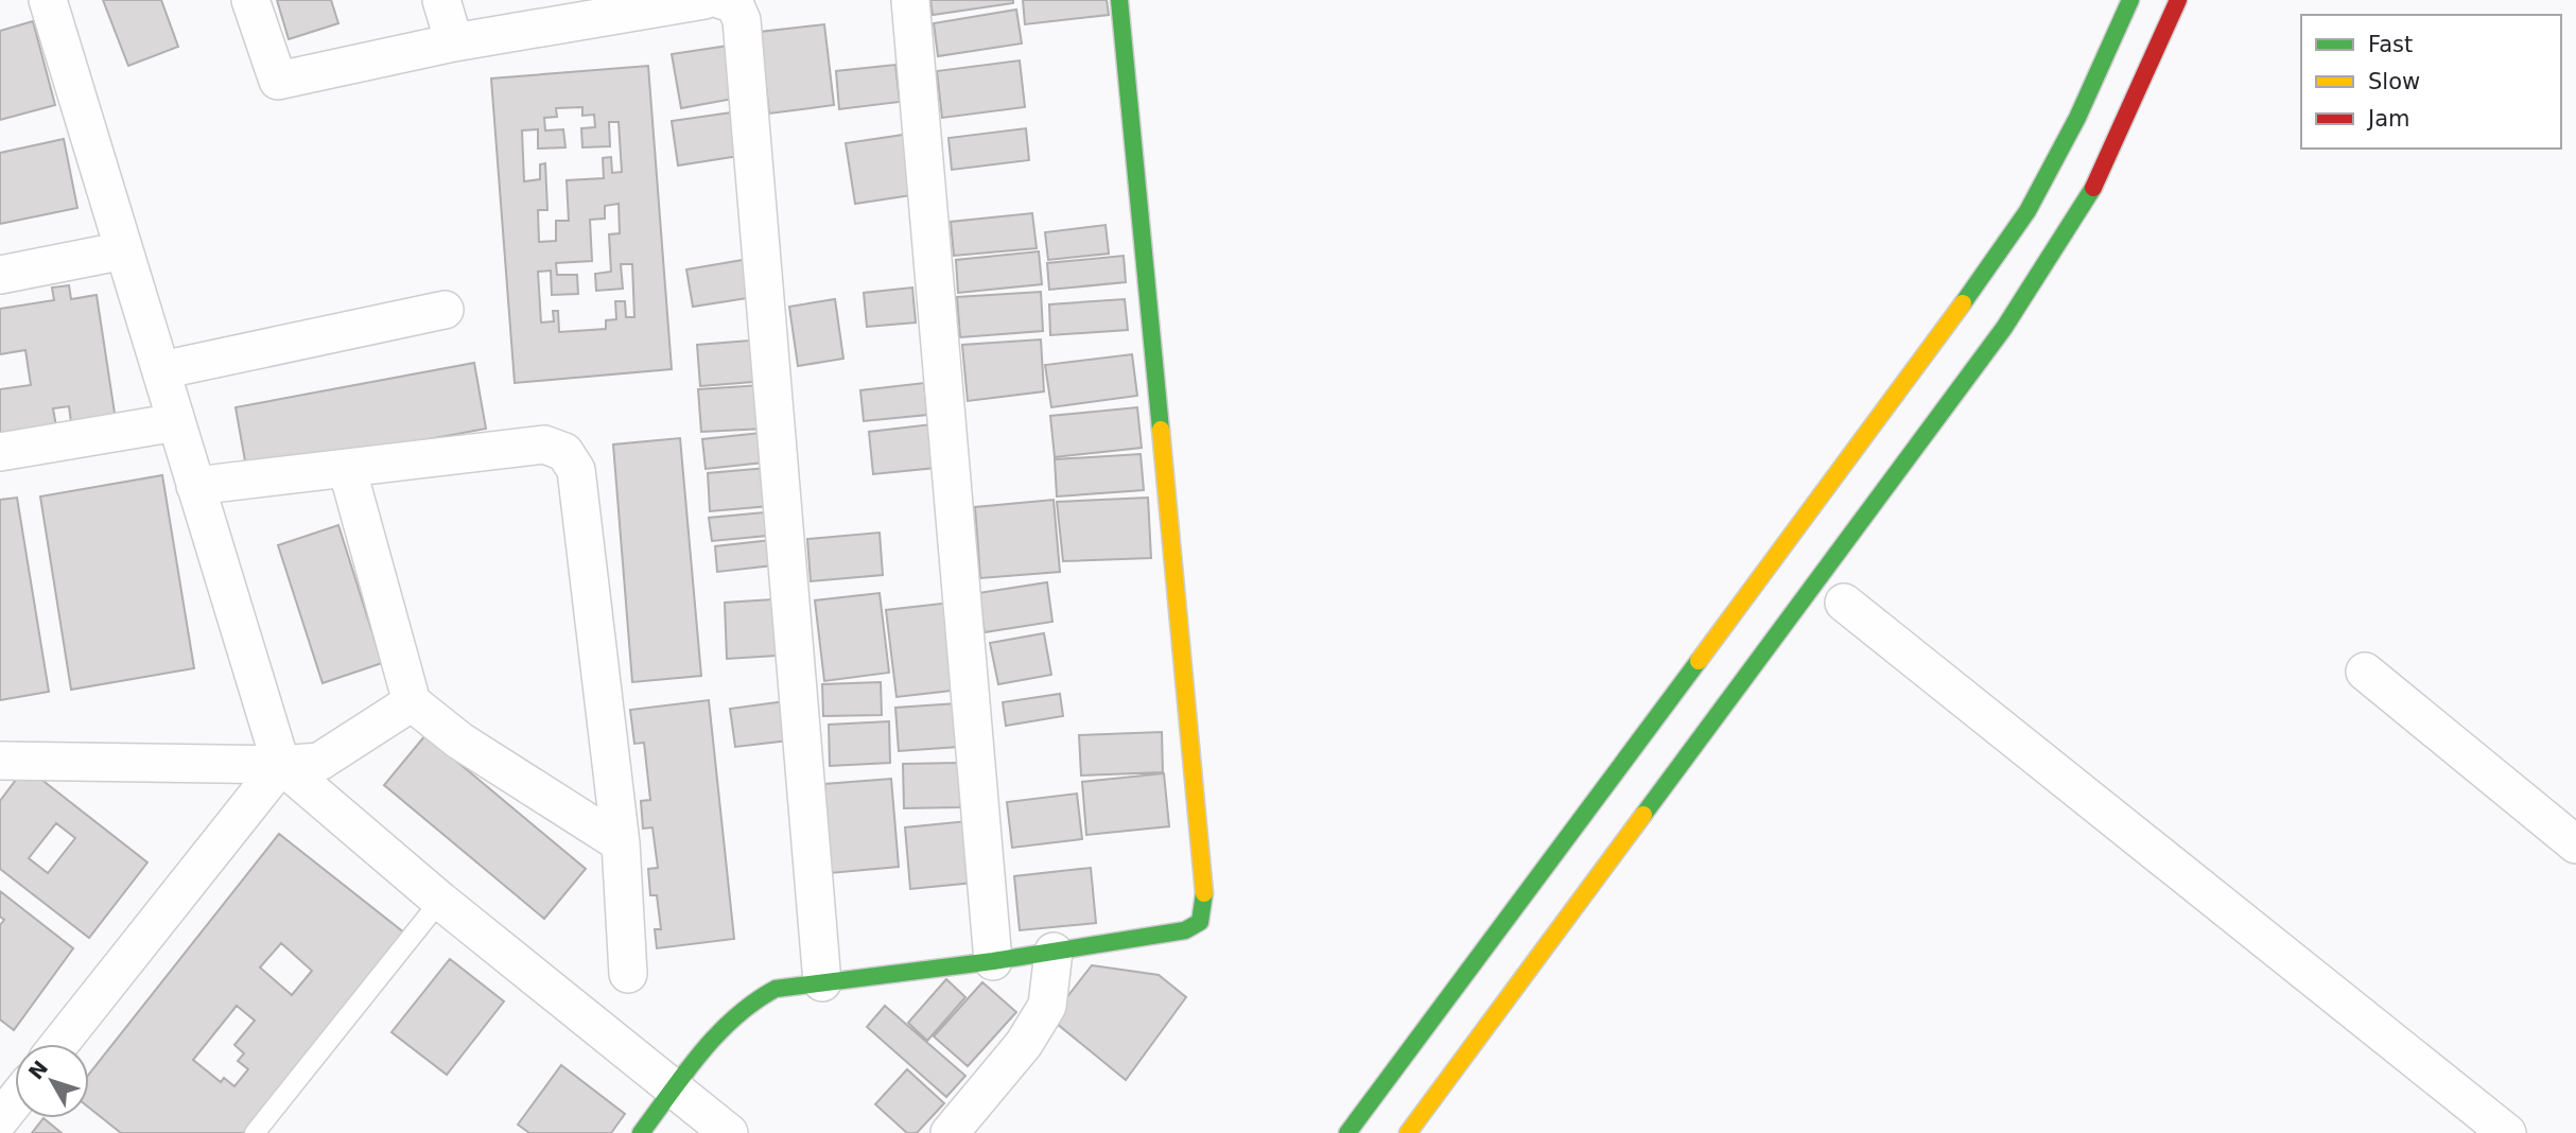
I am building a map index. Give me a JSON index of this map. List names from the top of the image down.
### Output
{
  "legend": ["Fast", "Slow", "Jam"],
  "north": "top left"
}
